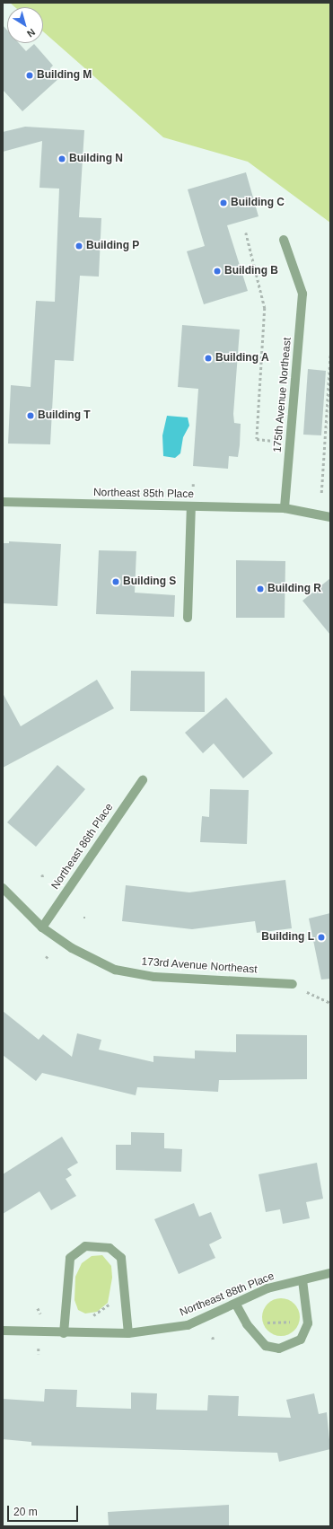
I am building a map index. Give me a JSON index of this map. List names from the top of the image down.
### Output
{
  "streets": {
    "street": [
      "175th Avenue Northeast",
      "Northeast 85th Place",
      "Northeast 86th Place",
      "173rd Avenue Northeast",
      "Northeast 88th Place"
    ]
  },
  "crossings": [
    ["175th Avenue Northeast", "Northeast 85th Place"],
    ["Northeast 86th Place", "173rd Avenue Northeast"]
  ],
  "places": [
    "Building M",
    "Building N",
    "Building C",
    "Building P",
    "Building B",
    "Building A",
    "Building T",
    "Building S",
    "Building R",
    "Building L"
  ],
  "scale_bar": "20 m",
  "north": "bottom right"
}
